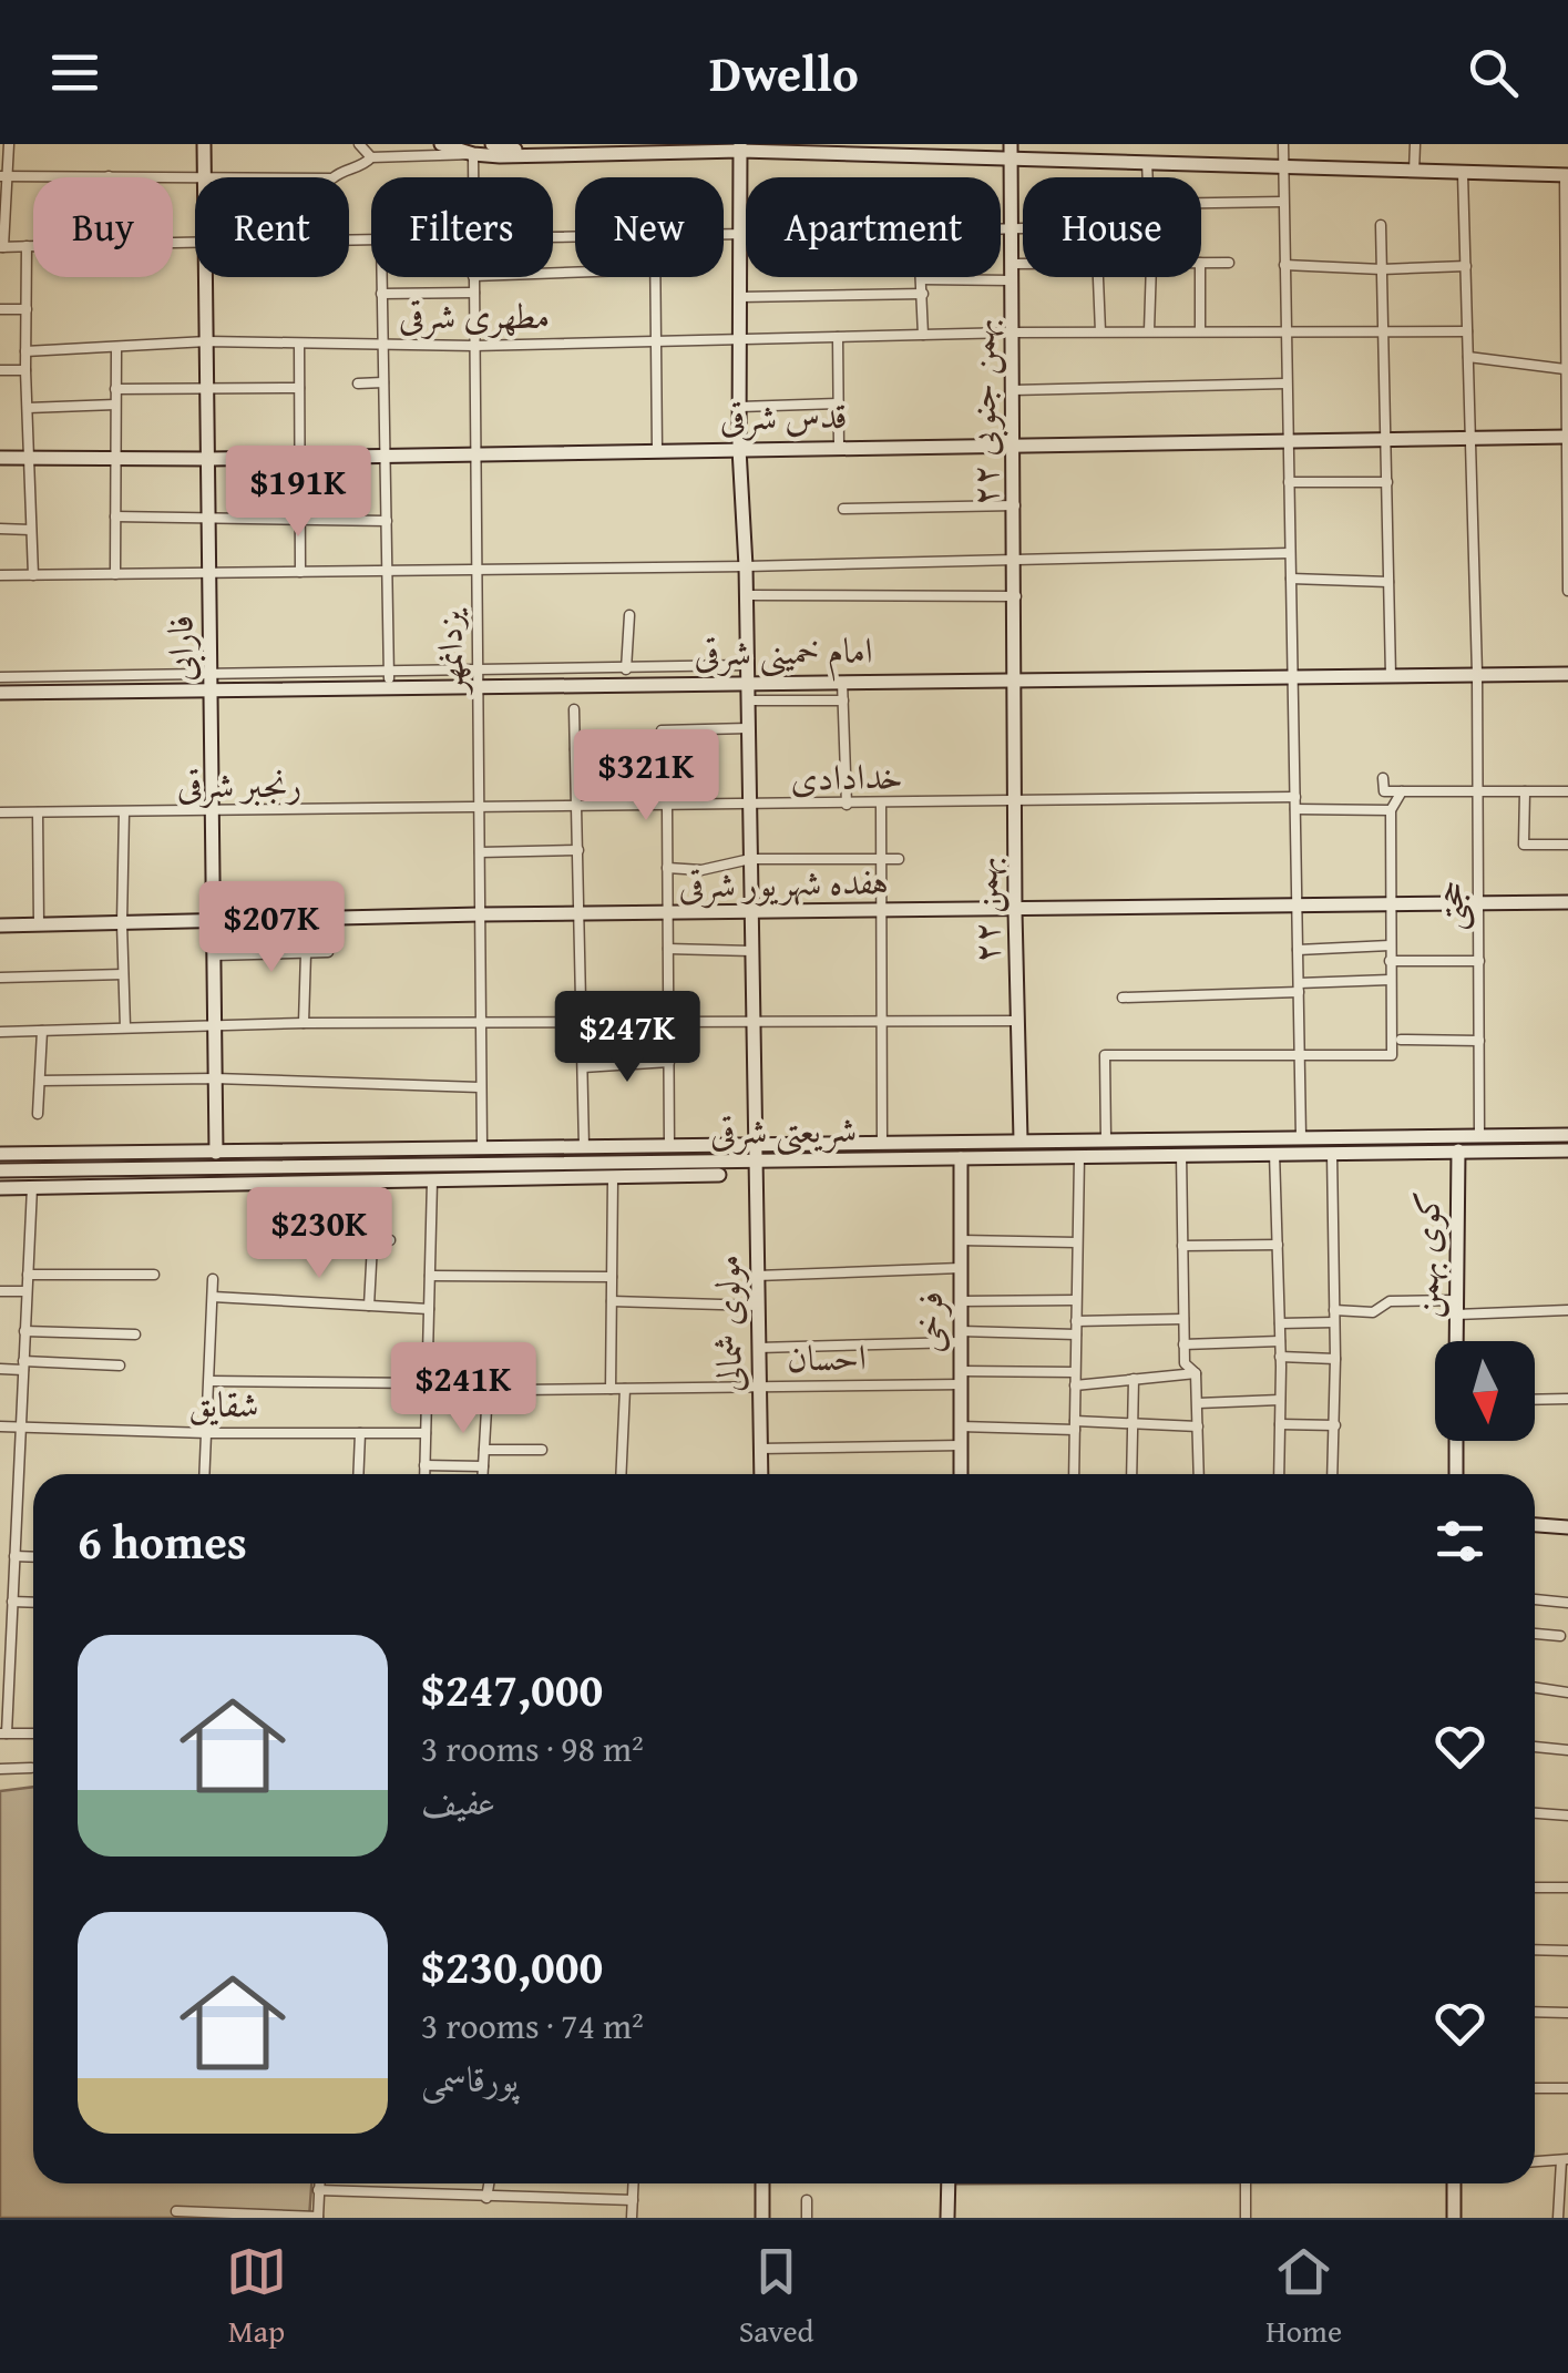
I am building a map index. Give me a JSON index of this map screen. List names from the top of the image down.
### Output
{
  "streets": {
    "street": [
      "مطهری شرقی",
      "۲۲ بهمن جنوبی",
      "قدس شرقی",
      "فارابی",
      "یزدانمهر",
      "امام خمینی شرقی",
      "خدادادی",
      "رنجبر شرقی",
      "هفده شهریور شرقی",
      "حجتی",
      "۲۲ بهمن",
      "شریعتی شرقی",
      "کوی بهمن",
      "فرخی",
      "مولوی شمالی",
      "احسان",
      "شقایق"
    ]
  },
  "crossings": [
    ["مطهری شرقی", "۲۲ بهمن جنوبی"],
    ["مطهری شرقی", "فارابی"],
    ["مطهری شرقی", "یزدانمهر"],
    ["مطهری شرقی", "حجتی"],
    ["مطهری شرقی", "مولوی شمالی"],
    ["۲۲ بهمن جنوبی", "قدس شرقی"],
    ["۲۲ بهمن جنوبی", "امام خمینی شرقی"],
    ["۲۲ بهمن جنوبی", "۲۲ بهمن"],
    ["قدس شرقی", "فارابی"],
    ["قدس شرقی", "یزدانمهر"],
    ["قدس شرقی", "حجتی"],
    ["قدس شرقی", "مولوی شمالی"],
    ["فارابی", "امام خمینی شرقی"],
    ["فارابی", "رنجبر شرقی"],
    ["فارابی", "هفده شهریور شرقی"],
    ["فارابی", "شریعتی شرقی"],
    ["یزدانمهر", "امام خمینی شرقی"],
    ["یزدانمهر", "خدادادی"],
    ["یزدانمهر", "رنجبر شرقی"],
    ["یزدانمهر", "هفده شهریور شرقی"],
    ["یزدانمهر", "شریعتی شرقی"],
    ["امام خمینی شرقی", "حجتی"],
    ["امام خمینی شرقی", "۲۲ بهمن"],
    ["امام خمینی شرقی", "مولوی شمالی"],
    ["خدادادی", "رنجبر شرقی"],
    ["خدادادی", "۲۲ بهمن"],
    ["خدادادی", "مولوی شمالی"],
    ["هفده شهریور شرقی", "حجتی"],
    ["هفده شهریور شرقی", "۲۲ بهمن"],
    ["هفده شهریور شرقی", "مولوی شمالی"],
    ["حجتی", "شریعتی شرقی"],
    ["۲۲ بهمن", "شریعتی شرقی"],
    ["شریعتی شرقی", "کوی بهمن"],
    ["شریعتی شرقی", "فرخی"],
    ["شریعتی شرقی", "مولوی شمالی"],
    ["فرخی", "احسان"],
    ["مولوی شمالی", "احسان"]
  ],
  "north": "bottom",
  "page": {
    "header": "Dwello",
    "chip": [
      "Buy",
      "Rent",
      "Filters",
      "New",
      "Apartment",
      "House"
    ],
    "price": [
      "$191K",
      "$321K",
      "$207K",
      "$247K",
      "$230K",
      "$241K"
    ],
    "heading": "6 homes",
    "list": [
      {
        "name": "$247,000",
        "note": "3 rooms · 98 m² · عفیف"
      },
      {
        "name": "$230,000",
        "note": "3 rooms · 74 m² · پورقاسمی"
      }
    ],
    "tabs": ["Map", "Saved", "Home"]
  }
}
